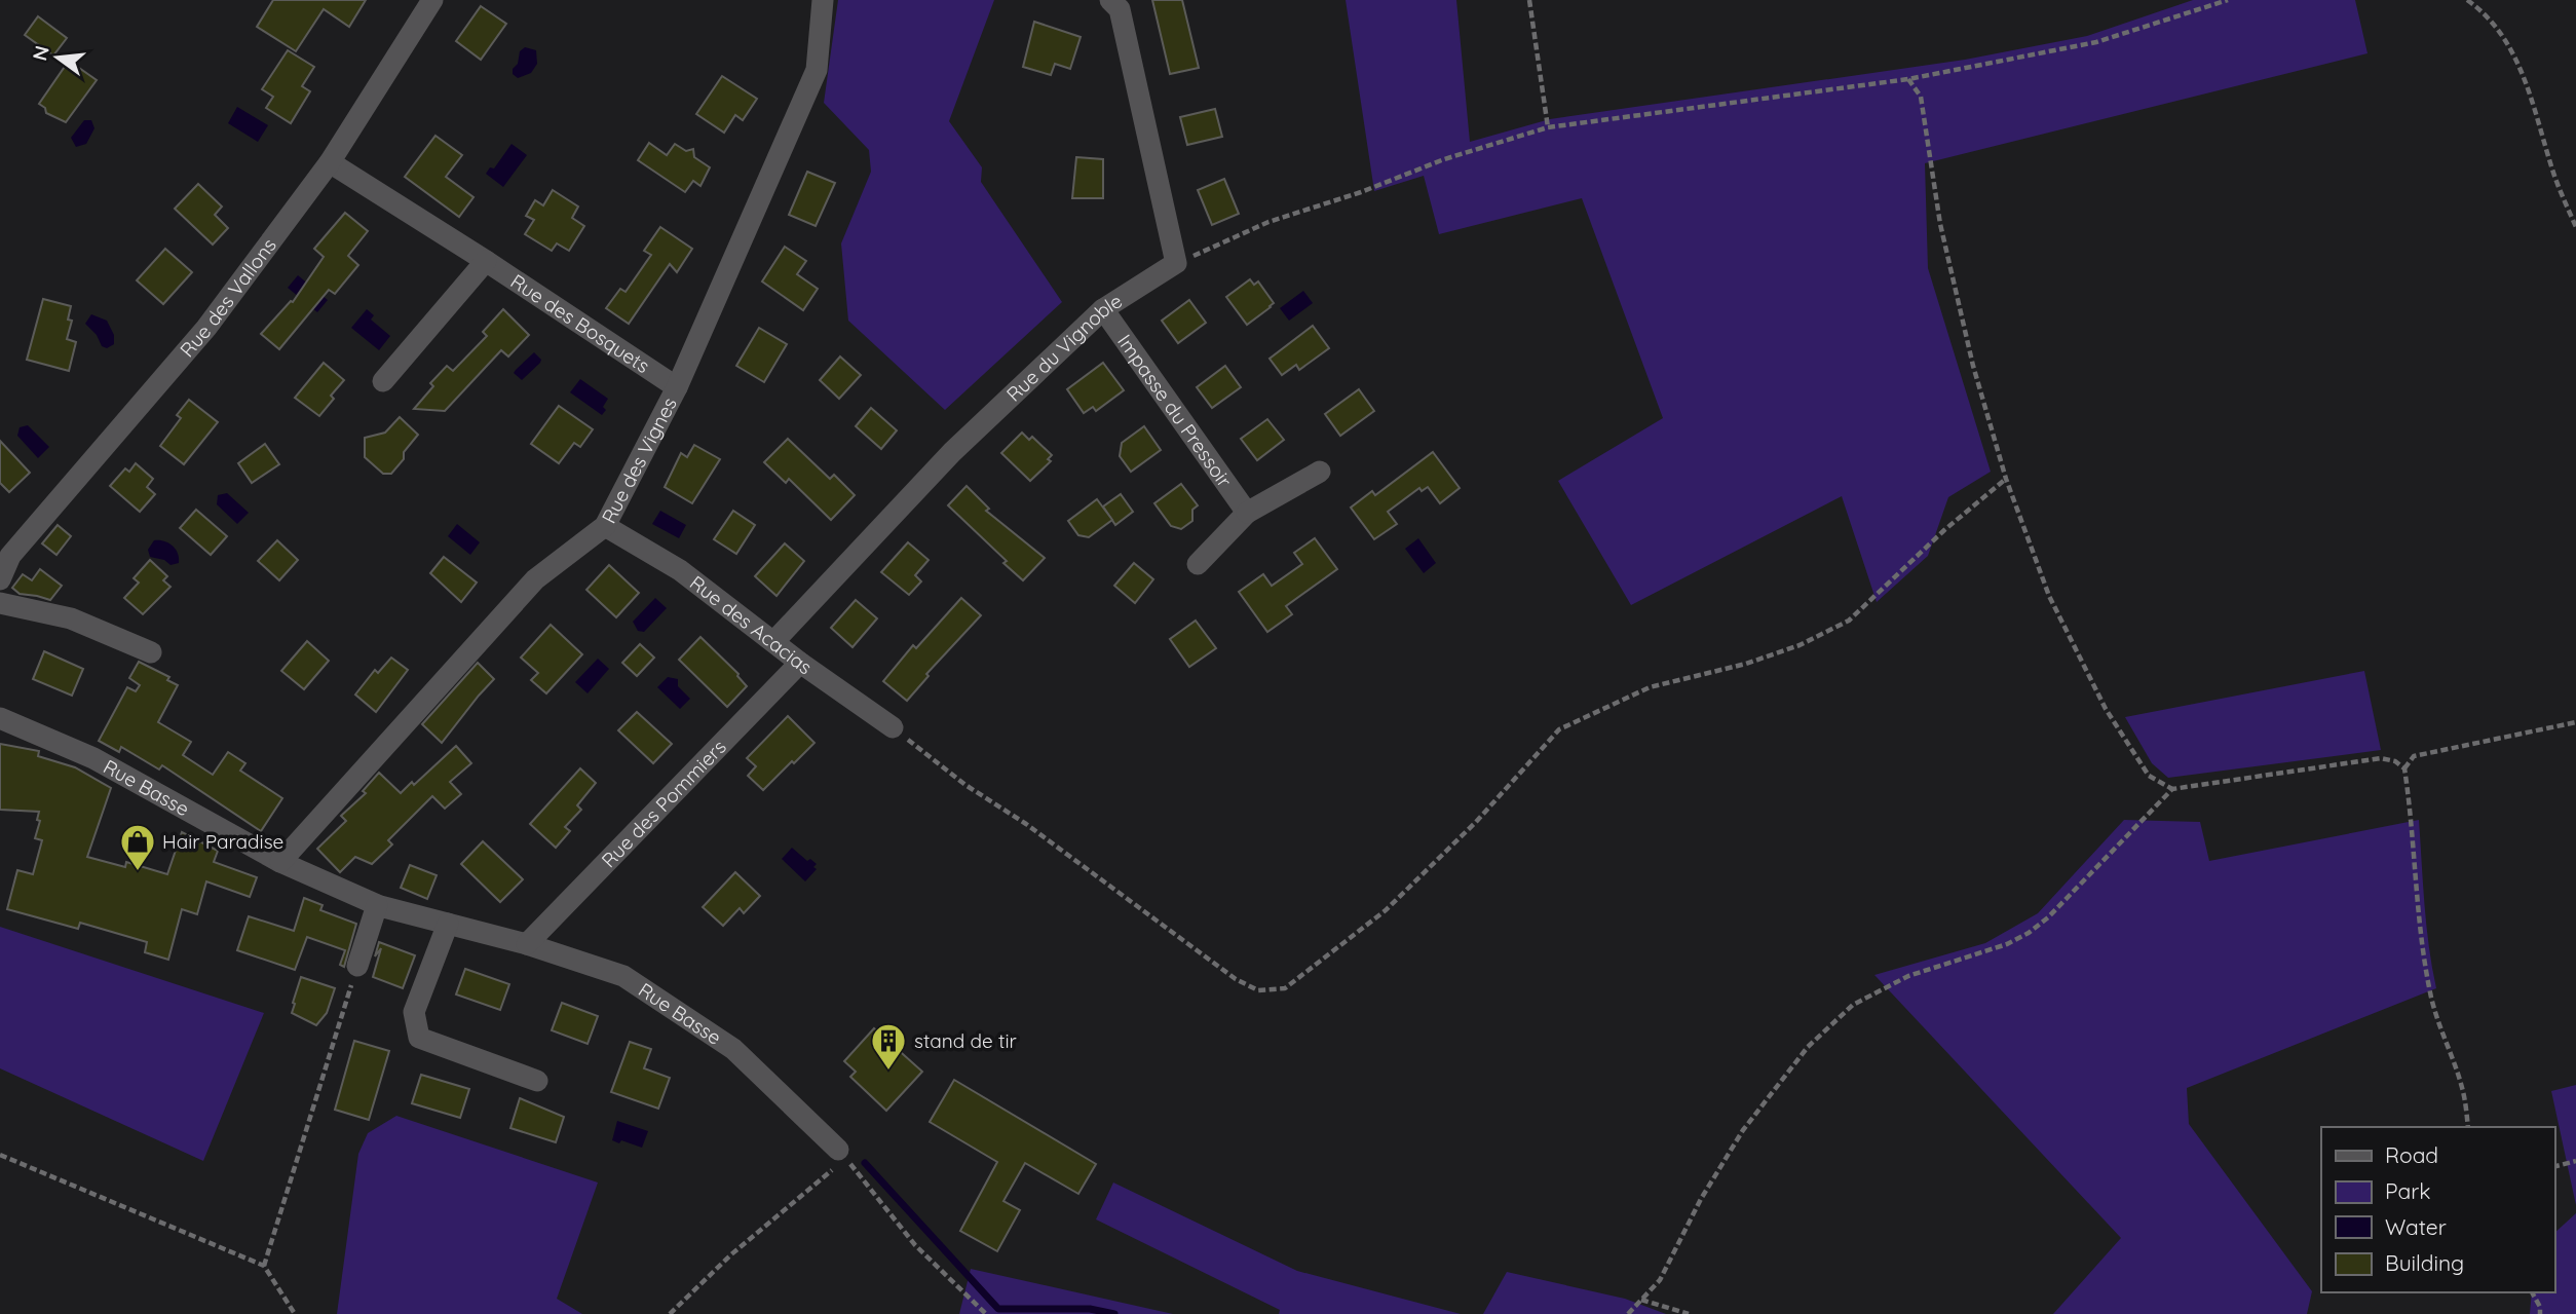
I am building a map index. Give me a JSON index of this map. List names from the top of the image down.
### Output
{
  "streets": {
    "street": [
      "Rue des Vallons",
      "Rue des Bosquets",
      "Rue du Vignoble",
      "Impasse du Pressoir",
      "Rue des Vignes",
      "Rue des Acacias",
      "Rue Basse",
      "Rue des Pommiers"
    ]
  },
  "crossings": [
    ["Rue des Vallons", "Rue des Bosquets"],
    ["Rue des Bosquets", "Rue des Vignes"],
    ["Rue du Vignoble", "Impasse du Pressoir"],
    ["Rue du Vignoble", "Rue des Acacias"],
    ["Rue des Vignes", "Rue des Acacias"],
    ["Rue des Vignes", "Rue Basse"],
    ["Rue des Acacias", "Rue des Pommiers"],
    ["Rue Basse", "Rue des Pommiers"]
  ],
  "places": {
    "shop": ["Hair Paradise"],
    "building": ["stand de tir"]
  },
  "legend": [
    "Road",
    "Park",
    "Water",
    "Building"
  ],
  "north": "left"
}
